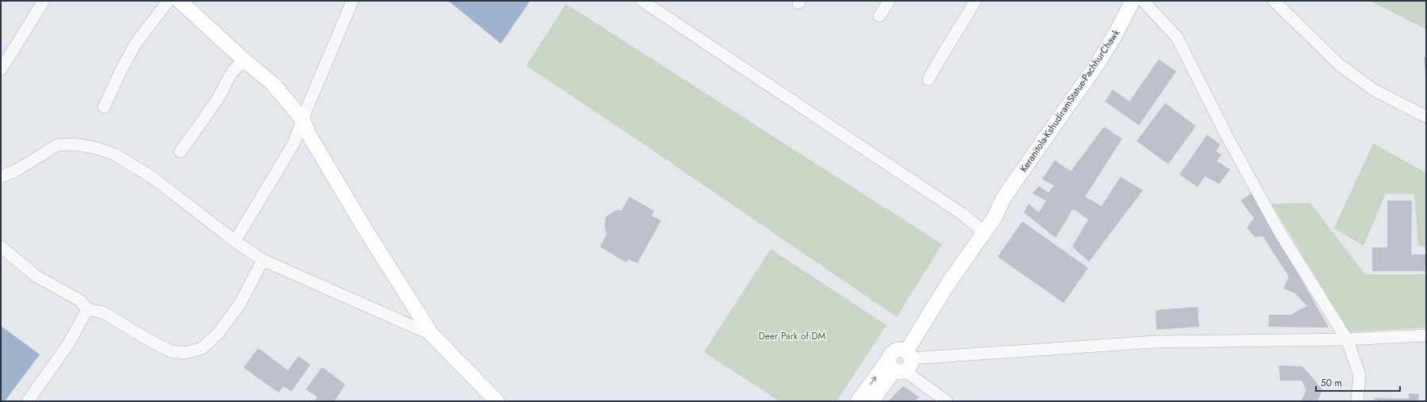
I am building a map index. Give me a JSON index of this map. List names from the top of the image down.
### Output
{
  "streets": {
    "main road": ["Keranitola-KshudiramStatue-PachhurChawk"]
  },
  "parks": ["Deer Park of DM"],
  "scale_bar": "50 m"
}
